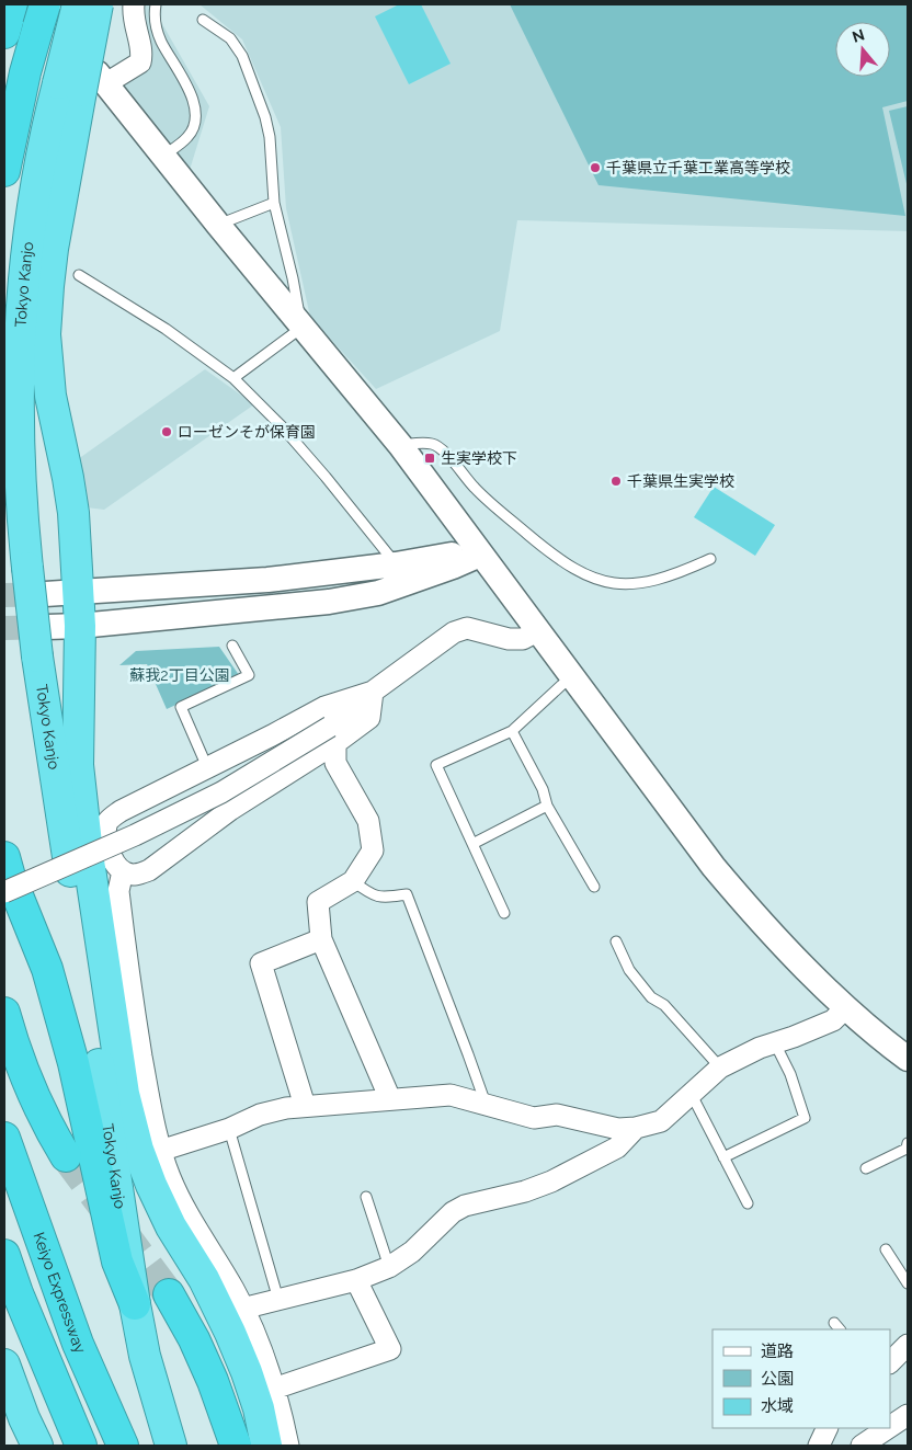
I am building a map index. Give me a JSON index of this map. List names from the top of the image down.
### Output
{
  "streets": {
    "highway": ["Tokyo Kanjo", "Keiyo Expressway"]
  },
  "parks": ["蘇我2丁目公園"],
  "places": {
    "other": ["千葉県立千葉工業高等学校", "ローゼンそが保育園", "千葉県生実学校"],
    "transit": ["生実学校下"]
  },
  "legend": ["道路", "公園", "水域"],
  "north": "top"
}
